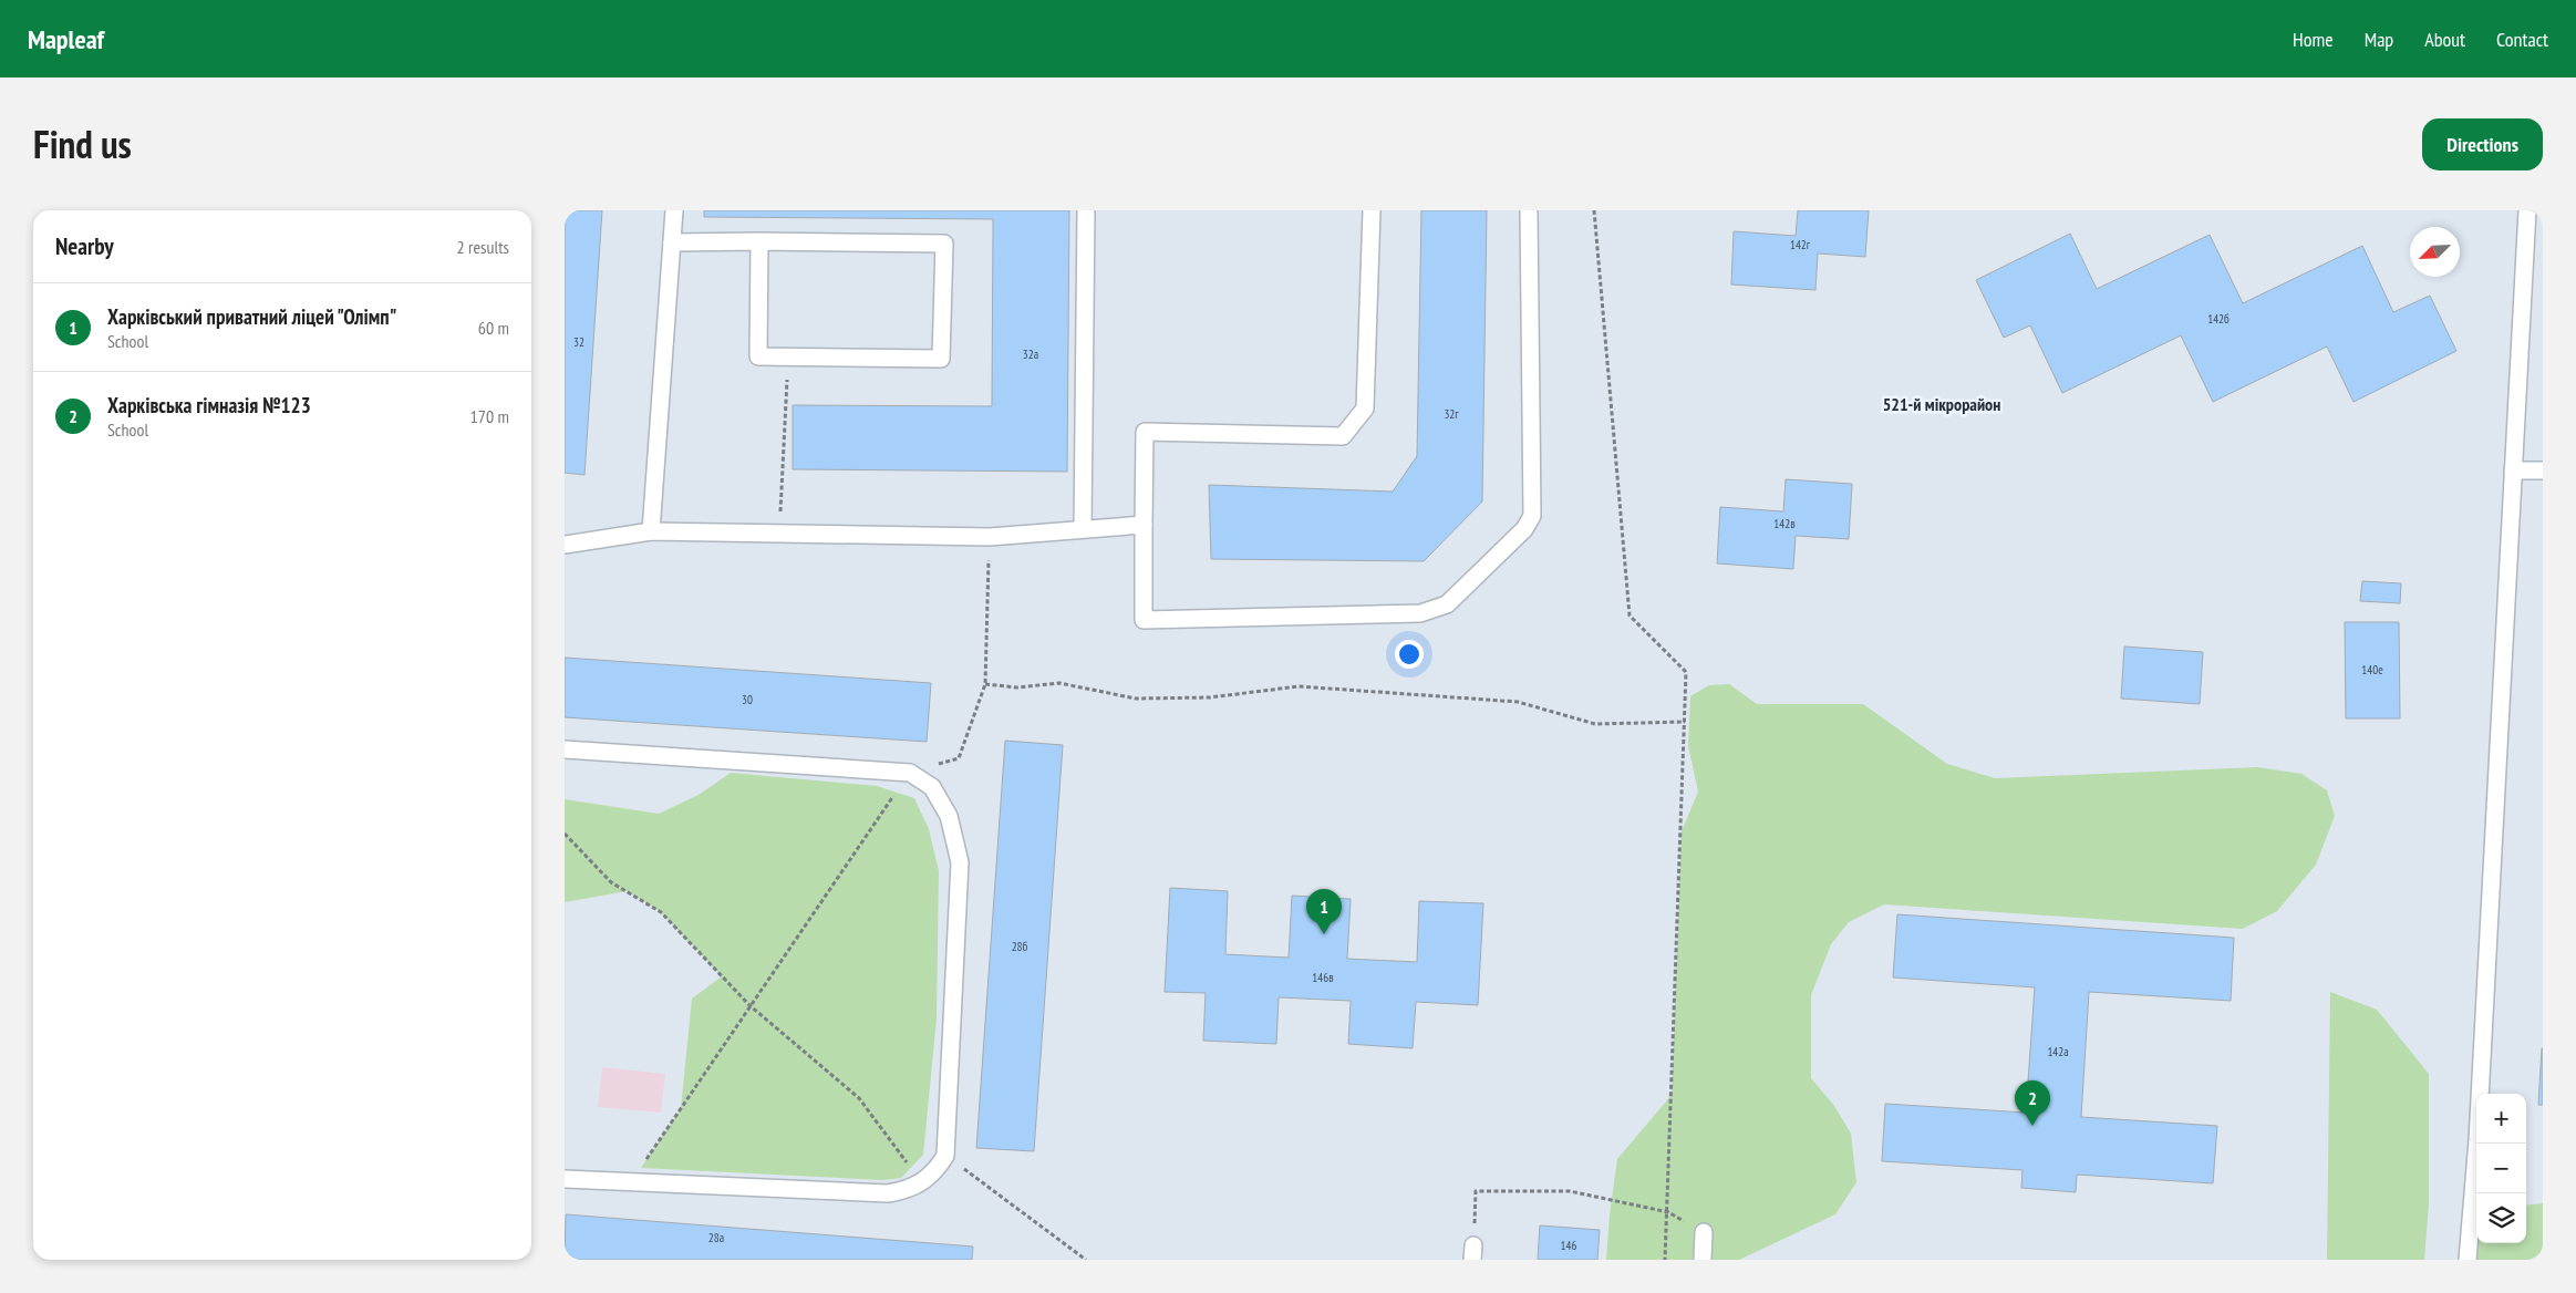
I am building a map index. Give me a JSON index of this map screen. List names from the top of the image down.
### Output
{
  "districts": ["521-й мікрорайон"],
  "house_numbers": [
    "142г",
    "142б",
    "32",
    "32а",
    "32г",
    "142в",
    "140е",
    "30",
    "28б",
    "146в",
    "142а",
    "28а",
    "146"
  ],
  "north": "bottom left",
  "page": {
    "header": "Mapleaf",
    "nav": [
      "Home",
      "Map",
      "About",
      "Contact"
    ],
    "title": "Find us",
    "buttons": "Directions",
    "heading": ["Nearby", "2 results"],
    "list": [
      {
        "mark": "1",
        "name": "Харківський приватний ліцей \"Олімп\"",
        "note": "School",
        "value": "60 m"
      },
      {
        "mark": "2",
        "name": "Харківська гімназія №123",
        "note": "School",
        "value": "170 m"
      }
    ],
    "pins": ["1", "2"],
    "map_buttons": ["+", "−"]
  }
}
